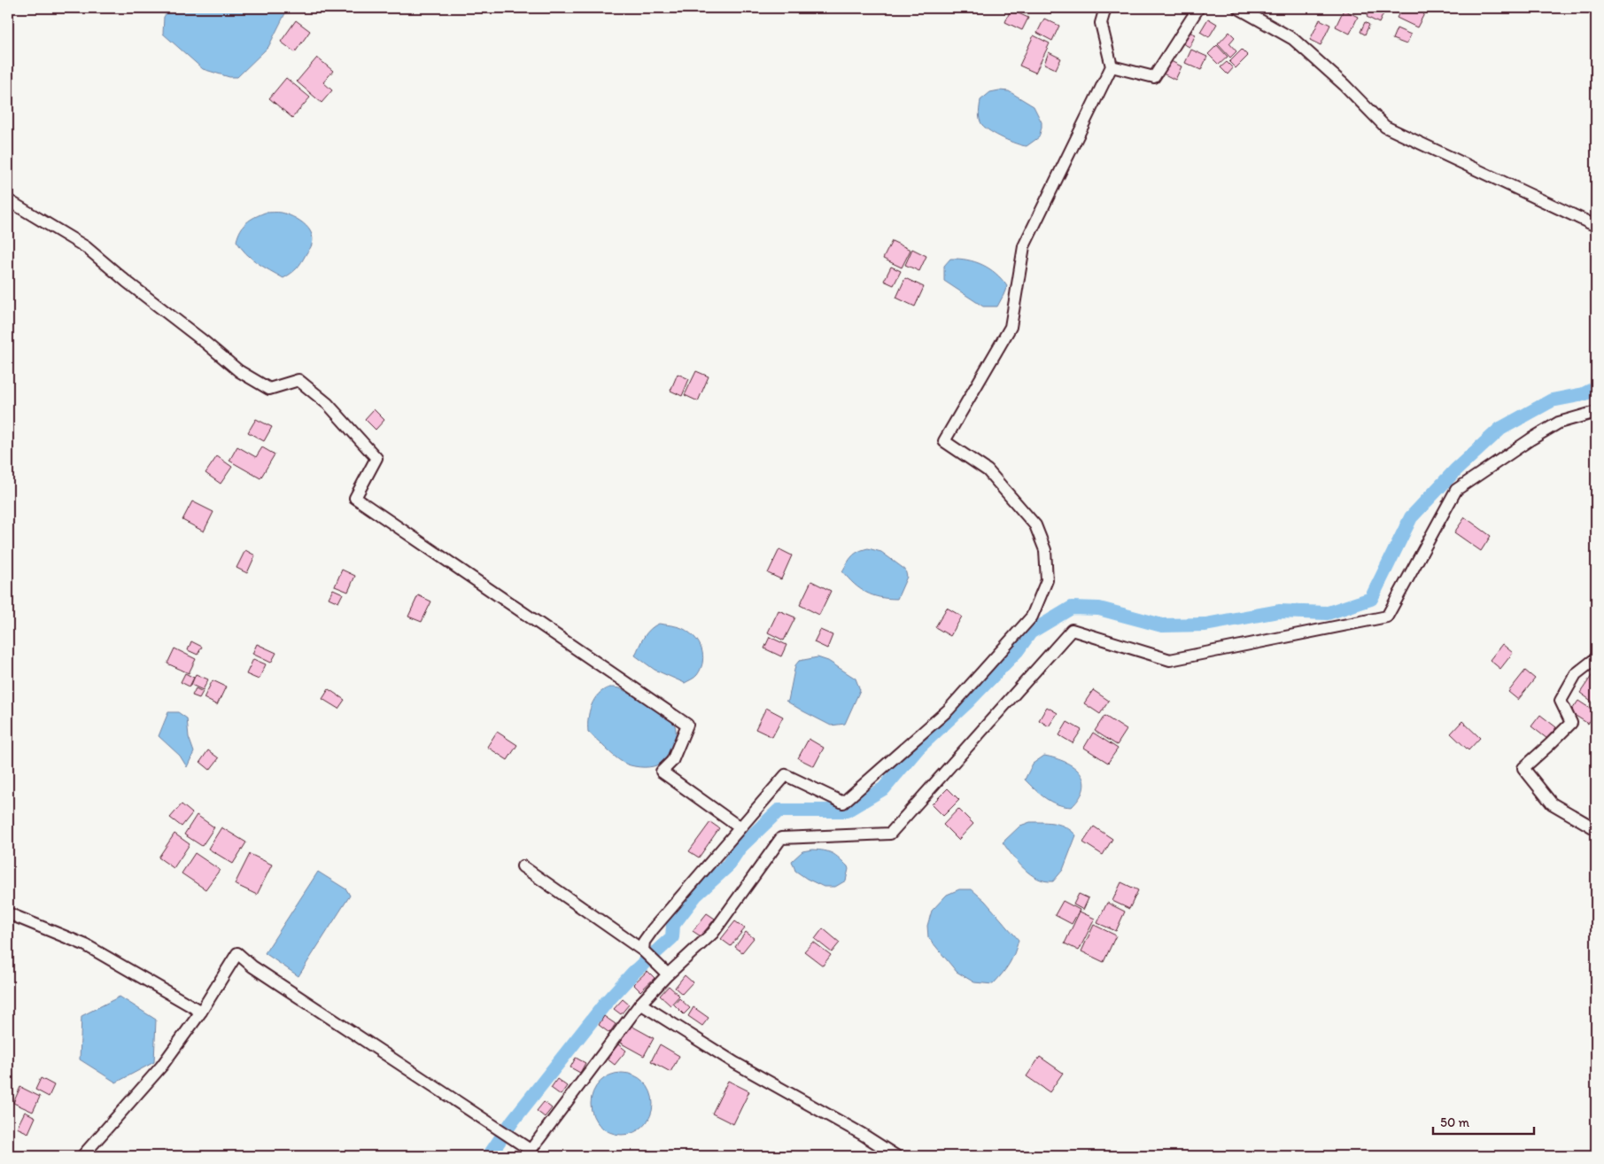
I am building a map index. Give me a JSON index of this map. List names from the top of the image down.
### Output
{
  "scale_bar": "50 m"
}
